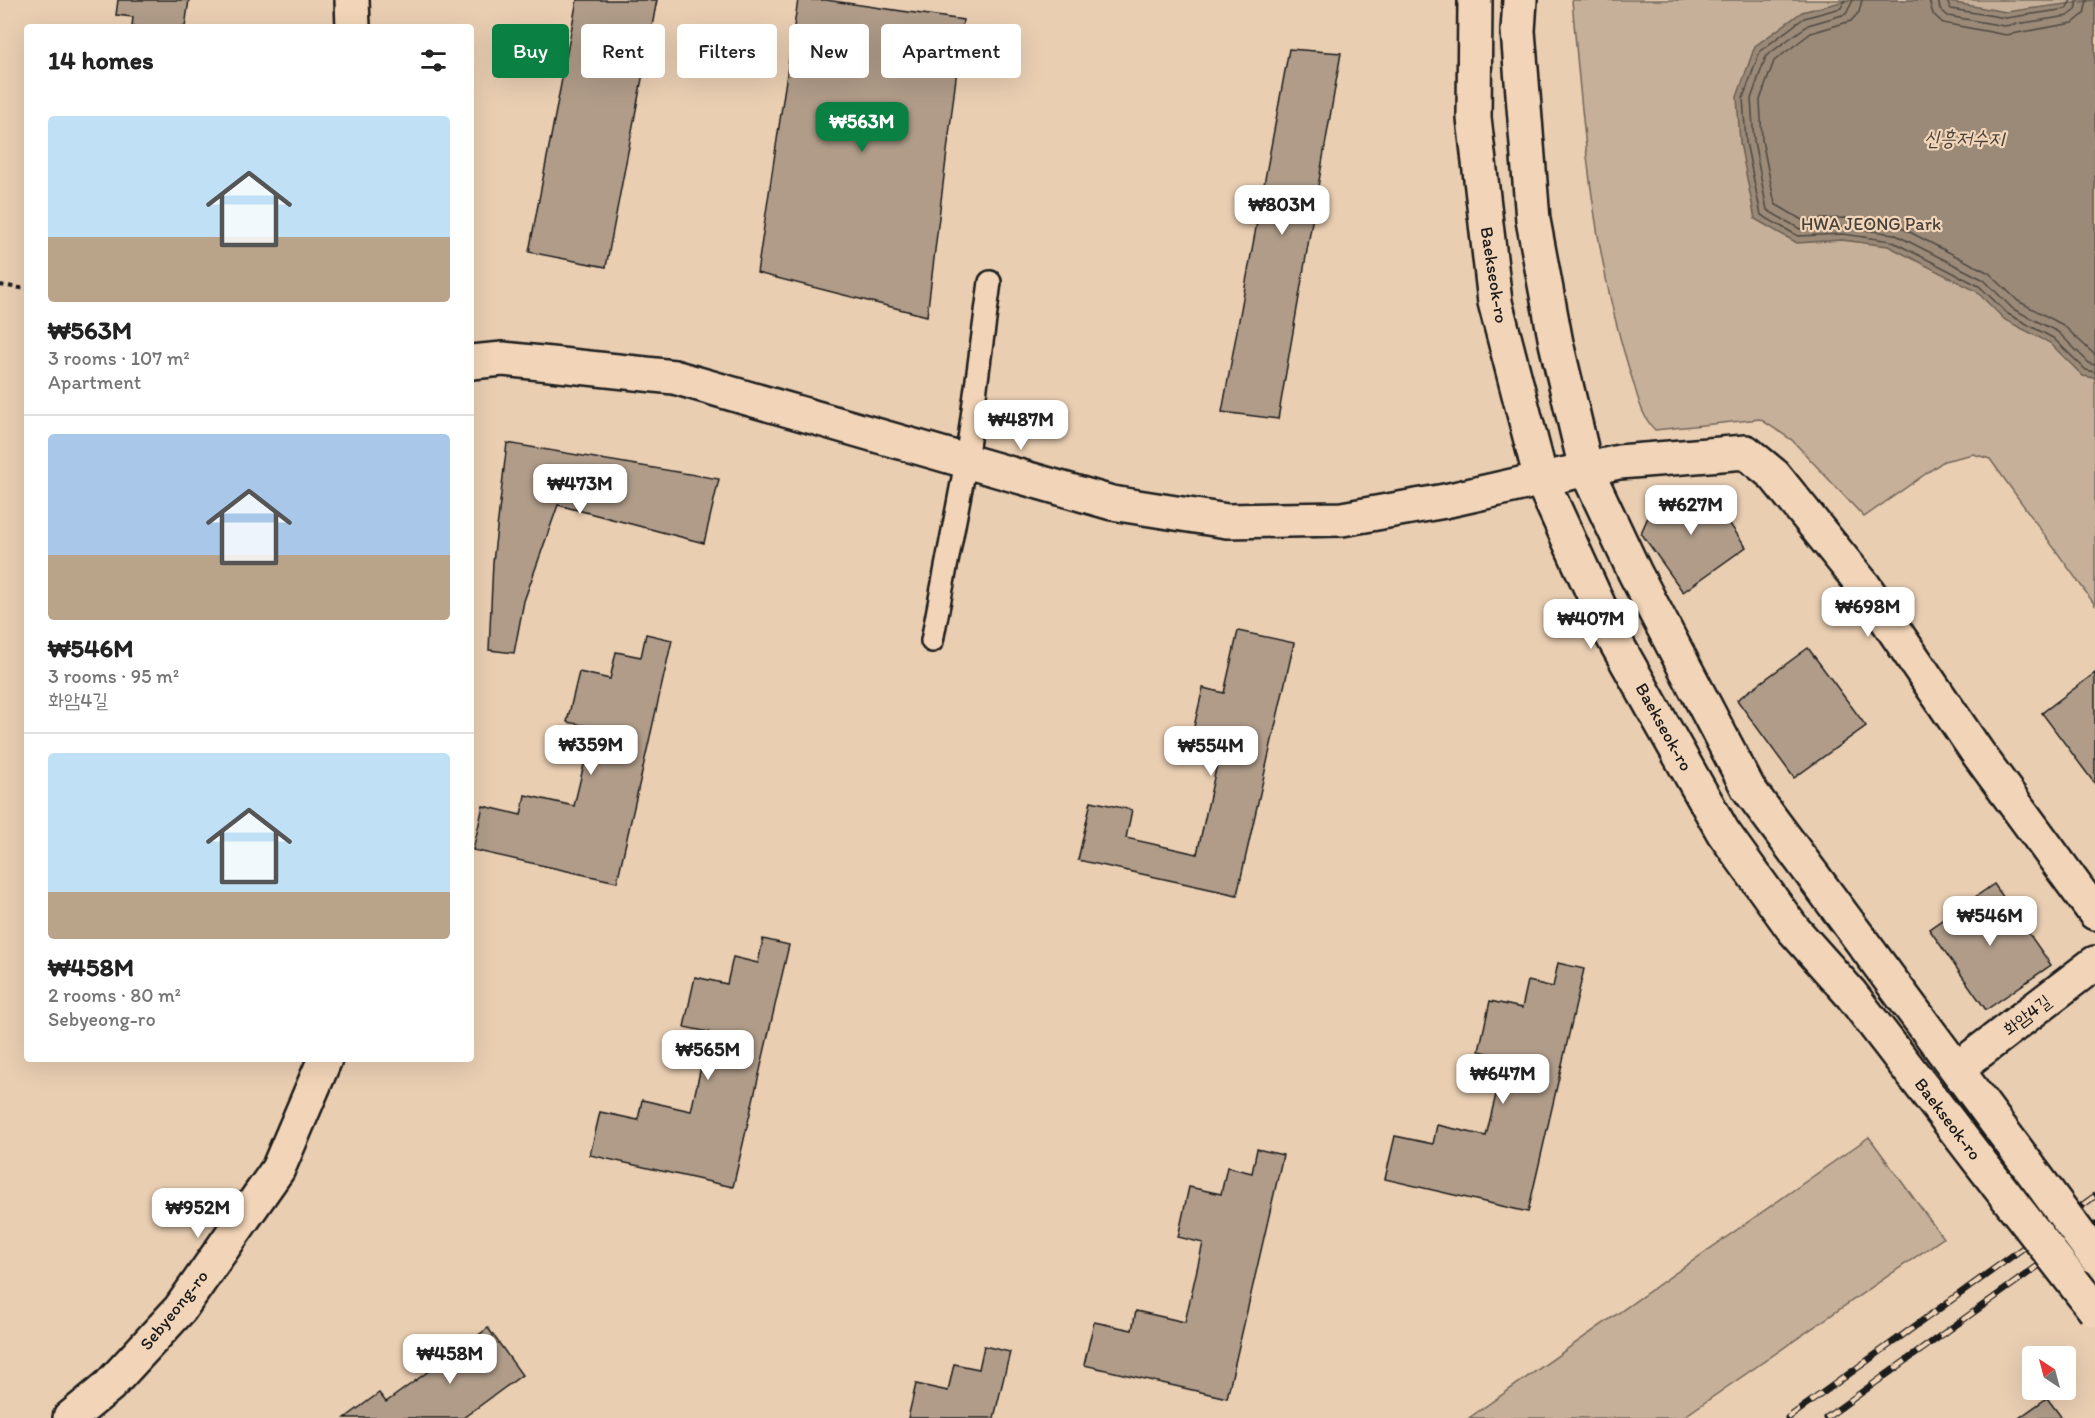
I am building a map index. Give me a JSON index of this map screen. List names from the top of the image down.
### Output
{
  "streets": {
    "street": ["Baekseok-ro", "화암4길", "Sebyeong-ro"]
  },
  "crossings": [
    ["Baekseok-ro", "화암4길"]
  ],
  "water": ["신흥저수지"],
  "parks": ["HWA JEONG Park"],
  "north": "top left",
  "page": {
    "chip": [
      "Buy",
      "Rent",
      "Filters",
      "New",
      "Apartment"
    ],
    "heading": "14 homes",
    "list": [
      {
        "name": "₩563M",
        "note": "3 rooms · 107 m² · Apartment"
      },
      {
        "name": "₩546M",
        "note": "3 rooms · 95 m² · 화암4길"
      },
      {
        "name": "₩458M",
        "note": "2 rooms · 80 m² · Sebyeong-ro"
      }
    ],
    "price": [
      "₩563M",
      "₩803M",
      "₩487M",
      "₩473M",
      "₩627M",
      "₩698M",
      "₩407M",
      "₩359M",
      "₩554M",
      "₩546M",
      "₩565M",
      "₩647M",
      "₩952M",
      "₩458M"
    ]
  }
}
